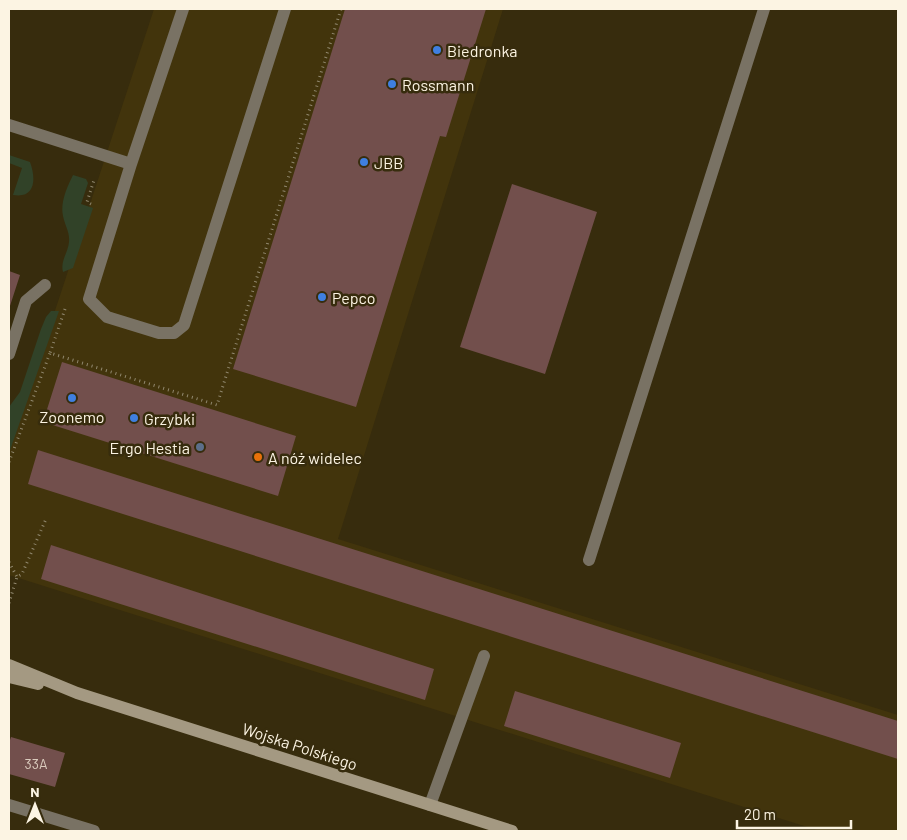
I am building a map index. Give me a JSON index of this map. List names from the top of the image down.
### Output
{
  "streets": {
    "main road": ["Wojska Polskiego"]
  },
  "places": [
    "Biedronka",
    "Rossmann",
    "JBB",
    "Pepco",
    "Zoonemo",
    "Grzybki",
    "Ergo Hestia",
    "A nóż widelec"
  ],
  "house_numbers": ["33A"],
  "scale_bar": "20 m",
  "north": "top"
}
